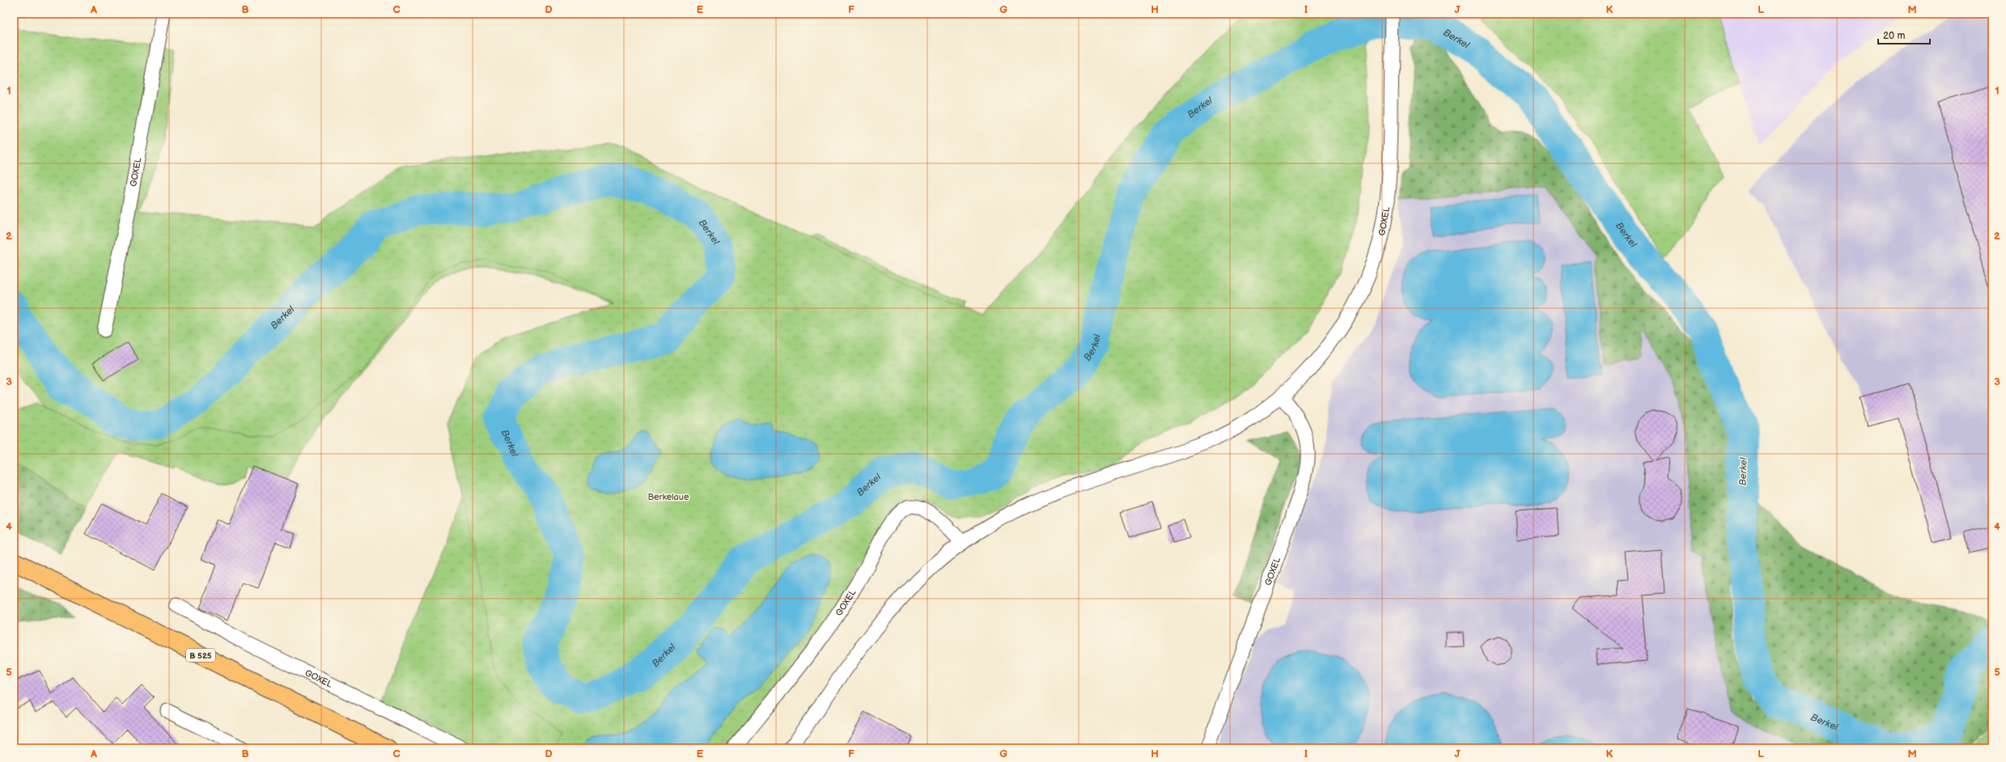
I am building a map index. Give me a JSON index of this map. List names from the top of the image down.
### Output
{
  "streets": {
    "main road": ["B 525"],
    "street": ["GOXEL"]
  },
  "water": ["Berkel"],
  "parks": ["Berkelaue"],
  "scale_bar": "20 m",
  "grid": {
    "columns": [
      "A",
      "B",
      "C",
      "D",
      "E",
      "F",
      "G",
      "H",
      "I",
      "J",
      "K",
      "L",
      "M"
    ],
    "rows": [
      "1",
      "2",
      "3",
      "4",
      "5"
    ]
  }
}
